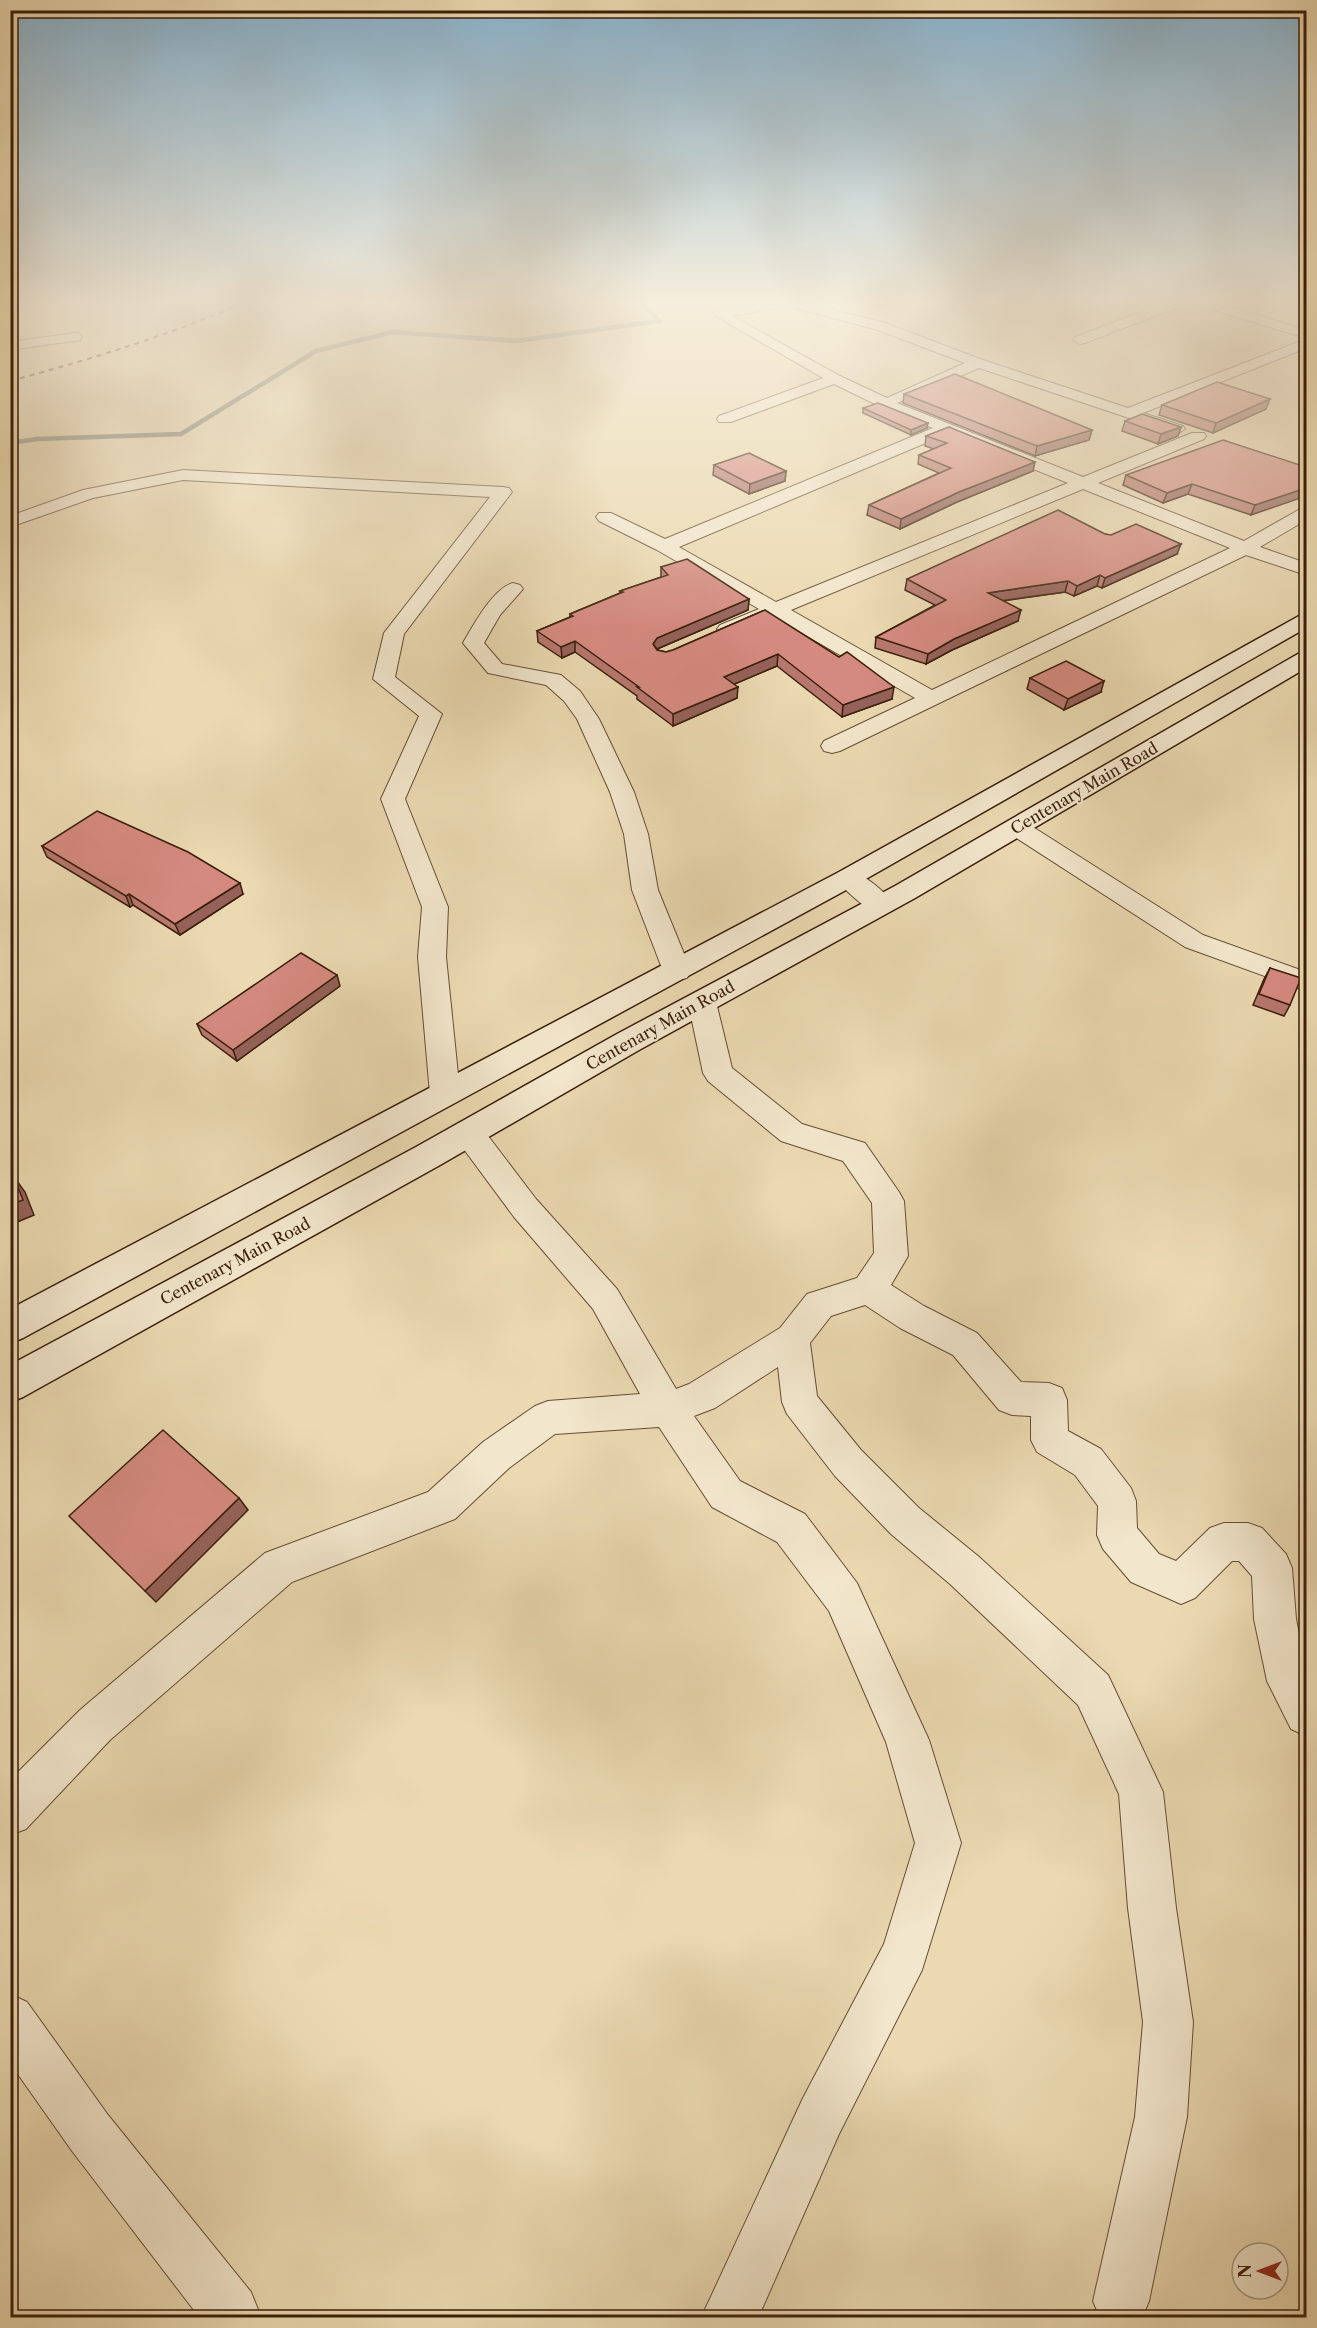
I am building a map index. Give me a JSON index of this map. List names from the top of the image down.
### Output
{
  "streets": {
    "street": ["Centenary Main Road"]
  },
  "north": "left"
}
